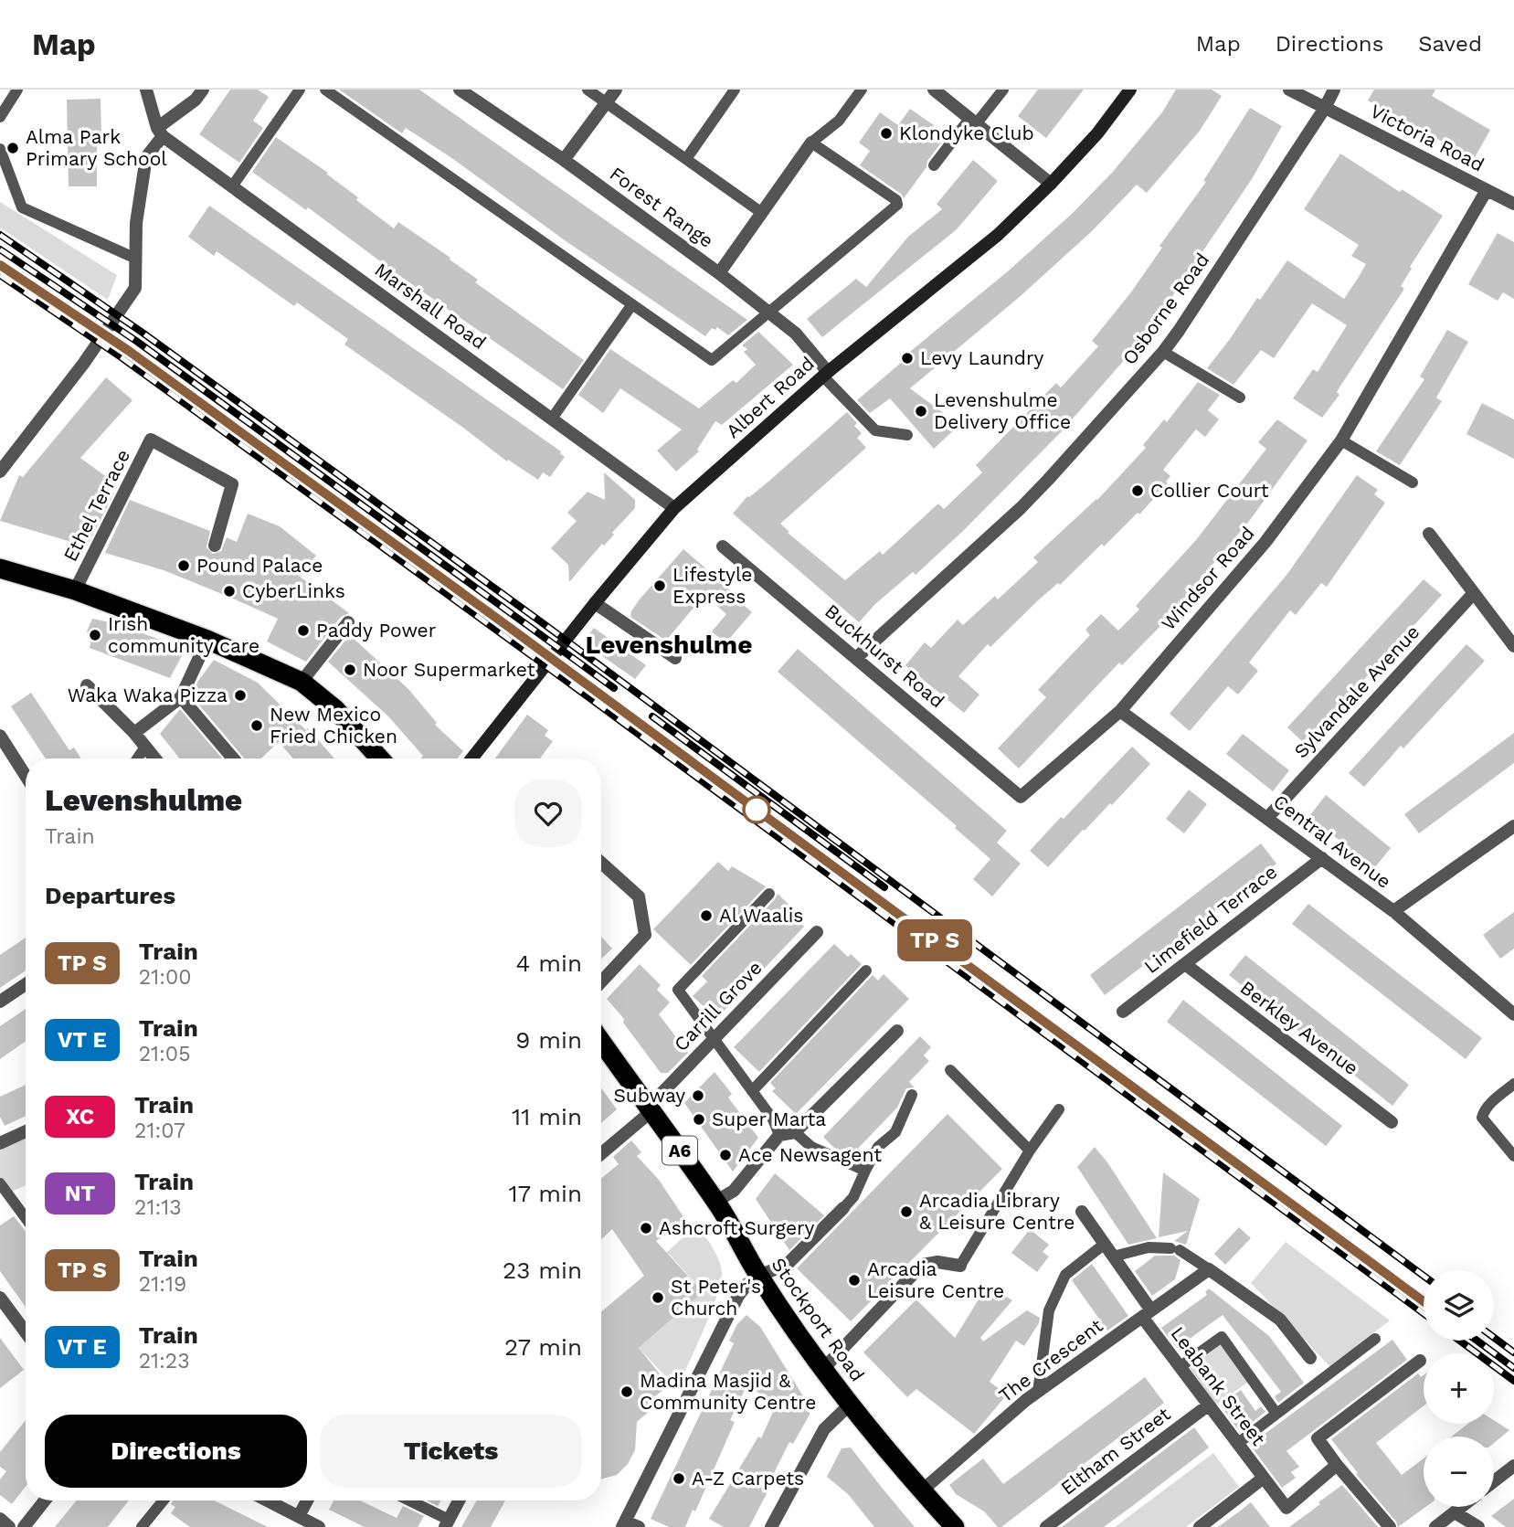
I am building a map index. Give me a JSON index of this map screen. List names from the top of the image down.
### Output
{
  "streets": {
    "highway": ["A6", "Stockport Road"],
    "main road": ["Albert Road"],
    "street": [
      "Victoria Road",
      "Forest Range",
      "Marshall Road",
      "Osborne Road",
      "Ethel Terrace",
      "Windsor Road",
      "Buckhurst Road",
      "Sylvandale Avenue",
      "Central Avenue",
      "Limefield Terrace",
      "Carrill Grove",
      "Berkley Avenue",
      "The Crescent",
      "Leabank Street",
      "Eltham Street"
    ]
  },
  "crossings": [
    ["Victoria Road", "Osborne Road"],
    ["Victoria Road", "Windsor Road"],
    ["Forest Range", "Albert Road"],
    ["Marshall Road", "Albert Road"],
    ["Osborne Road", "Buckhurst Road"],
    ["Windsor Road", "Buckhurst Road"],
    ["Windsor Road", "Central Avenue"],
    ["Sylvandale Avenue", "Central Avenue"],
    ["Central Avenue", "Limefield Terrace"],
    ["Limefield Terrace", "Berkley Avenue"],
    ["Carrill Grove", "Stockport Road"],
    ["Stockport Road", "The Crescent"],
    ["The Crescent", "Leabank Street"],
    ["Leabank Street", "Eltham Street"]
  ],
  "districts": ["Levenshulme"],
  "places": [
    "Klondyke Club",
    "Alma Park Primary School",
    "Levy Laundry",
    "Levenshulme Delivery Office",
    "Collier Court",
    "Pound Palace",
    "Lifestyle Express",
    "CyberLinks",
    "Paddy Power",
    "Irish community care",
    "Noor Supermarket",
    "Waka Waka Pizza",
    "New Mexico Fried Chicken",
    "Al Waalis",
    "Subway",
    "Super Marta",
    "Ace Newsagent",
    "Arcadia Library & Leisure Centre",
    "Ashcroft Surgery",
    "Arcadia Leisure Centre",
    "St Peter's Church",
    "Madina Masjid & Community Centre",
    "A-Z Carpets"
  ],
  "page": {
    "header": "Map",
    "nav": ["Map", "Directions", "Saved"],
    "on_map": "TP S",
    "heading": [
      ["Levenshulme", "Train"],
      "Departures"
    ],
    "list": [
      {
        "mark": "TP S",
        "name": "Train",
        "note": "21:00",
        "value": "4 min"
      },
      {
        "mark": "VT E",
        "name": "Train",
        "note": "21:05",
        "value": "9 min"
      },
      {
        "mark": "XC",
        "name": "Train",
        "note": "21:07",
        "value": "11 min"
      },
      {
        "mark": "NT",
        "name": "Train",
        "note": "21:13",
        "value": "17 min"
      },
      {
        "mark": "TP S",
        "name": "Train",
        "note": "21:19",
        "value": "23 min"
      },
      {
        "mark": "VT E",
        "name": "Train",
        "note": "21:23",
        "value": "27 min"
      }
    ],
    "map_buttons": ["+", "−"],
    "buttons": ["Directions", "Tickets"]
  }
}
